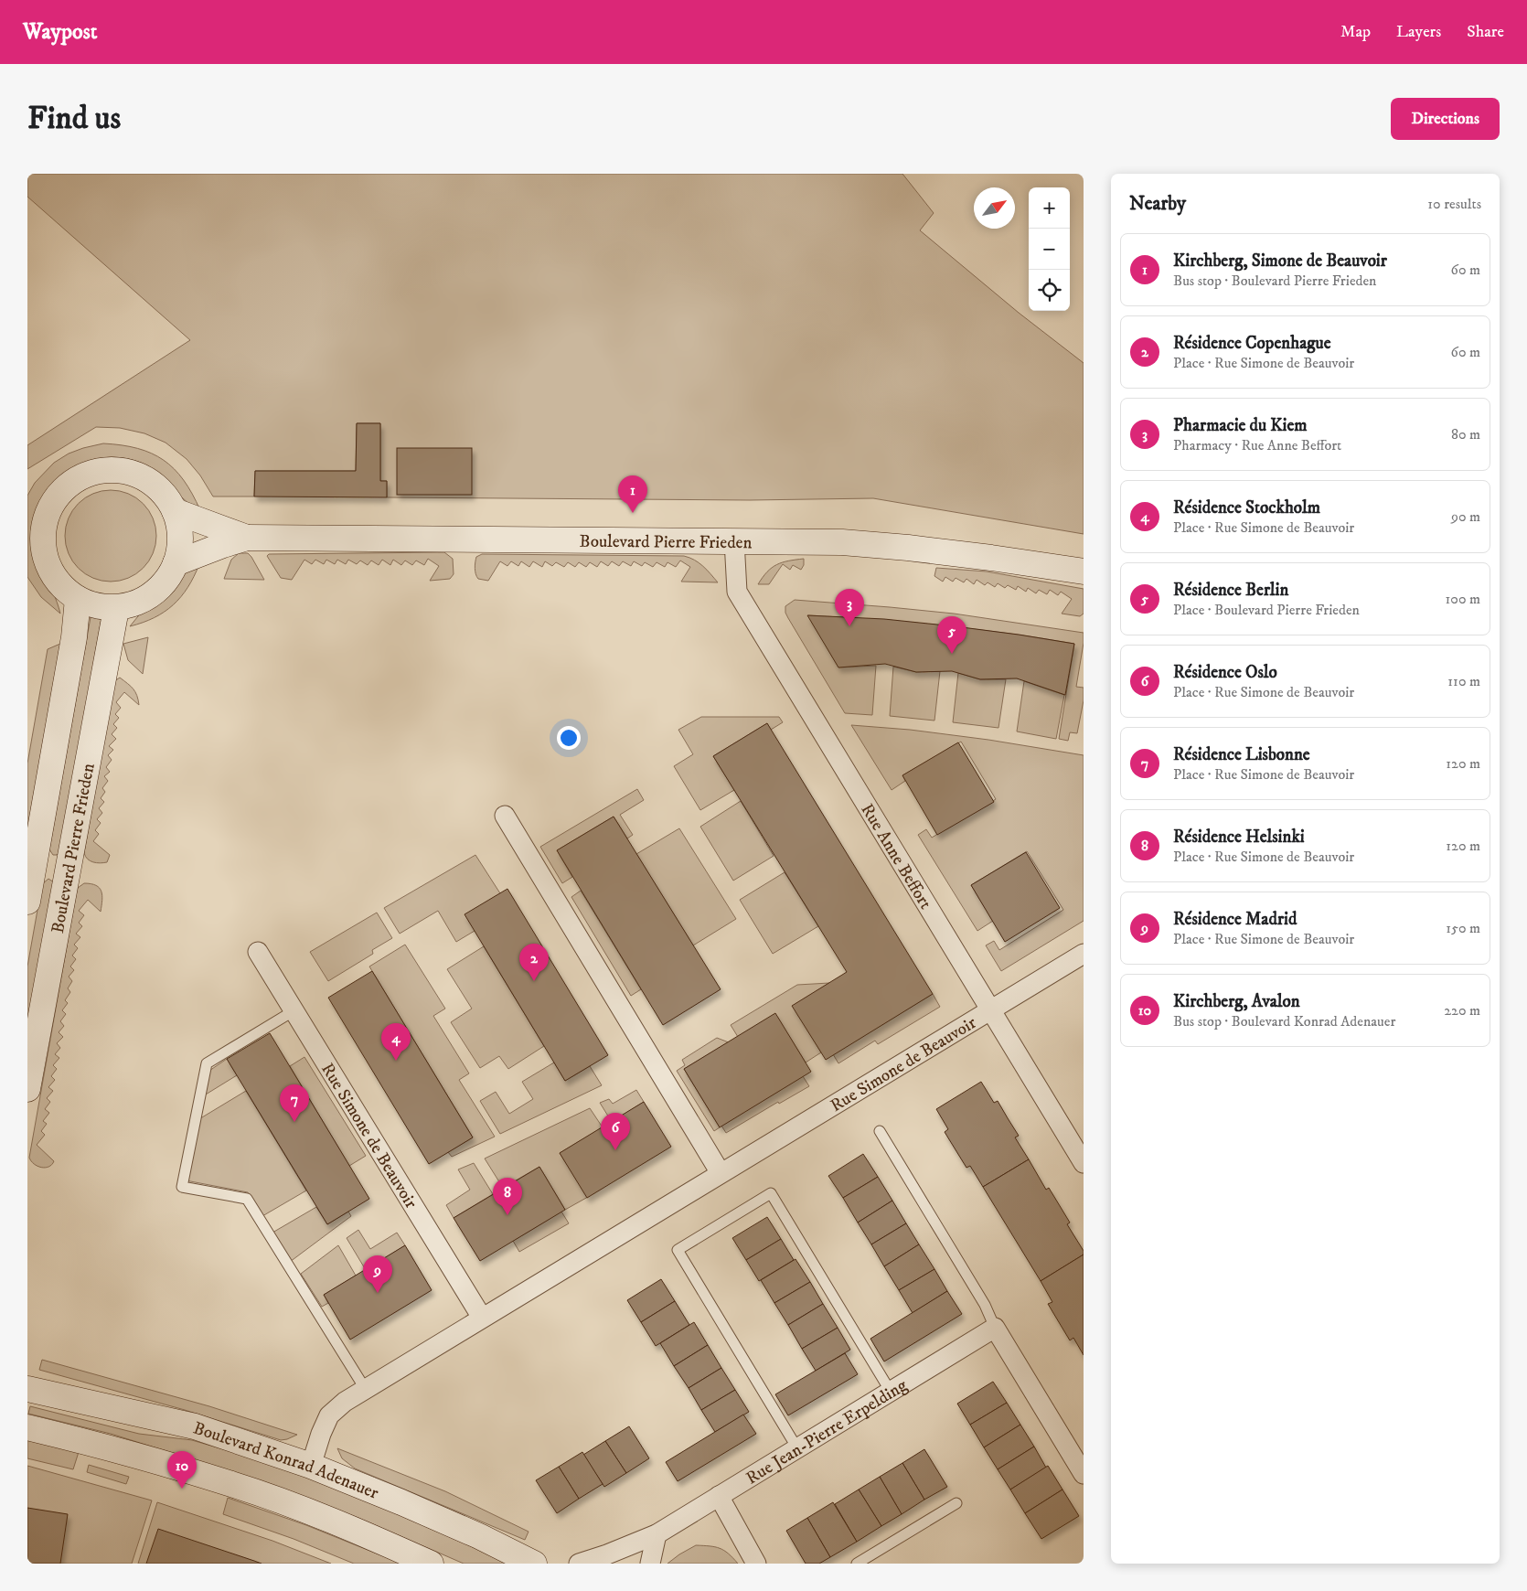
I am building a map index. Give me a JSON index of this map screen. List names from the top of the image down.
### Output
{
  "streets": {
    "main road": ["Boulevard Pierre Frieden", "Boulevard Konrad Adenauer"],
    "street": ["Rue Anne Beffort", "Rue Simone de Beauvoir", "Rue Jean-Pierre Erpelding"]
  },
  "crossings": [
    ["Boulevard Pierre Frieden", "Rue Anne Beffort"],
    ["Rue Anne Beffort", "Rue Simone de Beauvoir"],
    ["Rue Simone de Beauvoir", "Boulevard Konrad Adenauer"]
  ],
  "north": "top right",
  "page": {
    "header": "Waypost",
    "nav": ["Map", "Layers", "Share"],
    "buttons": "Directions",
    "title": "Find us",
    "heading": ["Nearby", "10 results"],
    "map_buttons": ["+", "−"],
    "list": [
      {
        "mark": "1",
        "name": "Kirchberg, Simone de Beauvoir",
        "note": "Bus stop · Boulevard Pierre Frieden",
        "value": "60 m"
      },
      {
        "mark": "2",
        "name": "Résidence Copenhague",
        "note": "Place · Rue Simone de Beauvoir",
        "value": "60 m"
      },
      {
        "mark": "3",
        "name": "Pharmacie du Kiem",
        "note": "Pharmacy · Rue Anne Beffort",
        "value": "80 m"
      },
      {
        "mark": "4",
        "name": "Résidence Stockholm",
        "note": "Place · Rue Simone de Beauvoir",
        "value": "90 m"
      },
      {
        "mark": "5",
        "name": "Résidence Berlin",
        "note": "Place · Boulevard Pierre Frieden",
        "value": "100 m"
      },
      {
        "mark": "6",
        "name": "Résidence Oslo",
        "note": "Place · Rue Simone de Beauvoir",
        "value": "110 m"
      },
      {
        "mark": "7",
        "name": "Résidence Lisbonne",
        "note": "Place · Rue Simone de Beauvoir",
        "value": "120 m"
      },
      {
        "mark": "8",
        "name": "Résidence Helsinki",
        "note": "Place · Rue Simone de Beauvoir",
        "value": "120 m"
      },
      {
        "mark": "9",
        "name": "Résidence Madrid",
        "note": "Place · Rue Simone de Beauvoir",
        "value": "150 m"
      },
      {
        "mark": "10",
        "name": "Kirchberg, Avalon",
        "note": "Bus stop · Boulevard Konrad Adenauer",
        "value": "220 m"
      }
    ],
    "pins": [
      "1",
      "3",
      "5",
      "2",
      "4",
      "7",
      "6",
      "8",
      "9",
      "10"
    ]
  }
}
